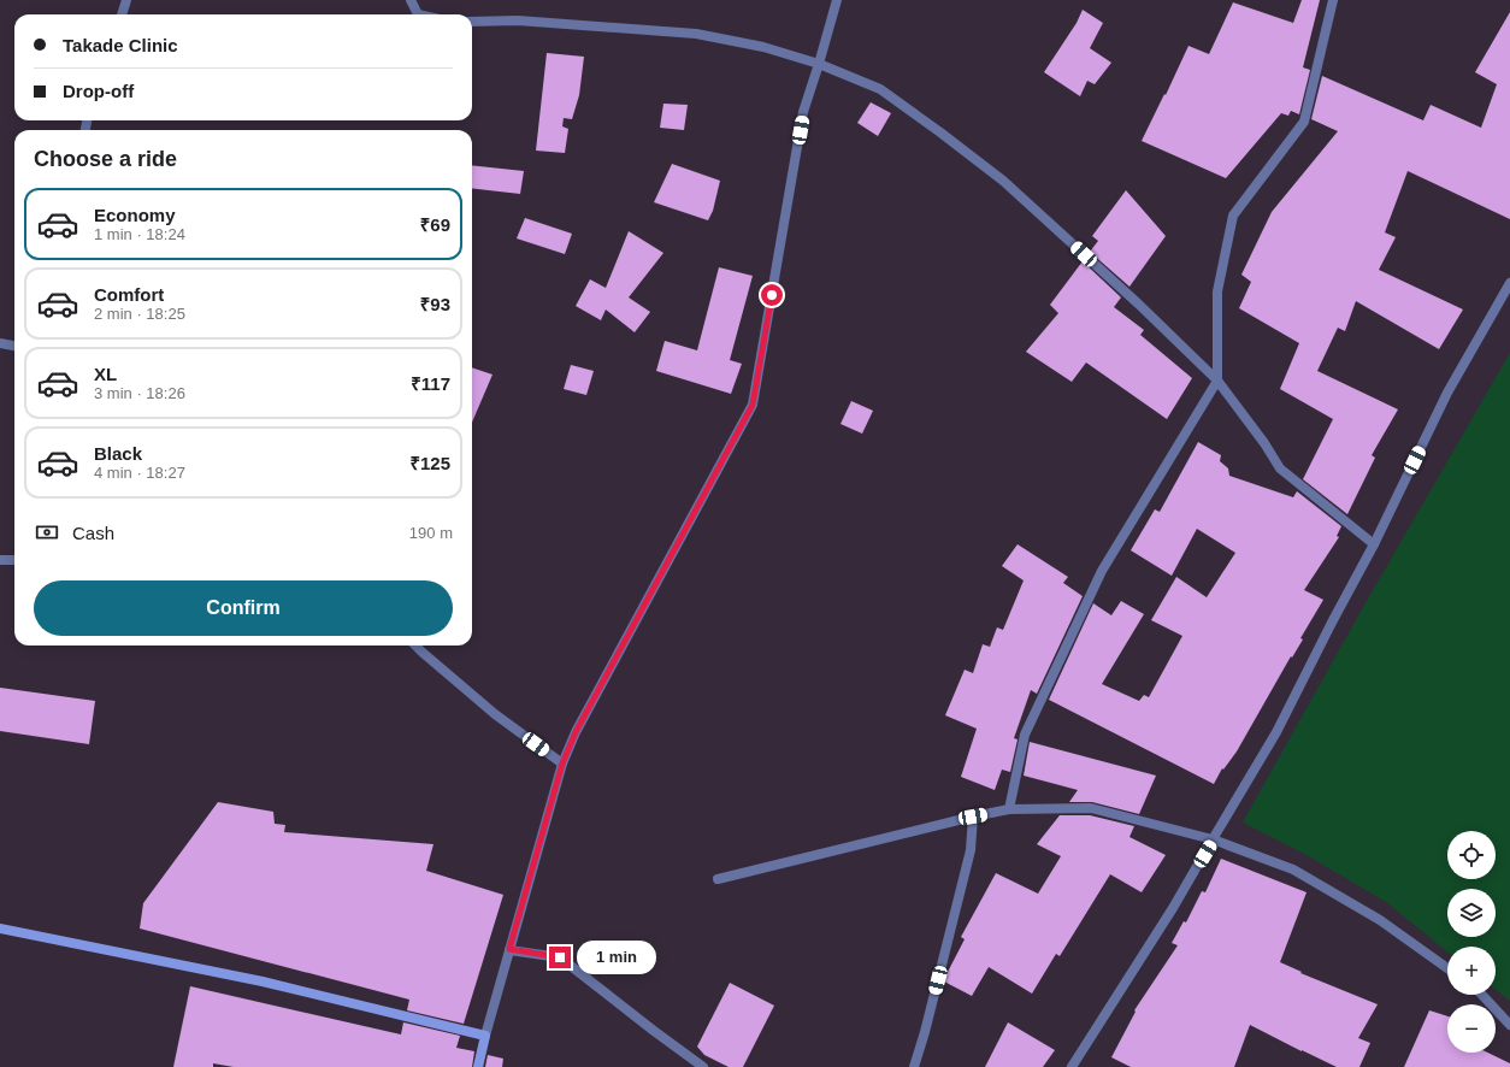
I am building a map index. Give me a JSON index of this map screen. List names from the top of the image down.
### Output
{
  "page": {
    "banner": ["Takade Clinic", "Drop-off"],
    "heading": "Choose a ride",
    "list": [
      {
        "name": "Economy",
        "note": "1 min · 18:24",
        "value": "₹69"
      },
      {
        "name": "Comfort",
        "note": "2 min · 18:25",
        "value": "₹93"
      },
      {
        "name": "XL",
        "note": "3 min · 18:26",
        "value": "₹117"
      },
      {
        "name": "Black",
        "note": "4 min · 18:27",
        "value": "₹125"
      }
    ],
    "pay": ["Cash", "190 m"],
    "buttons": "Confirm",
    "map_buttons": ["+", "−"],
    "bubble": "1 min"
  }
}
